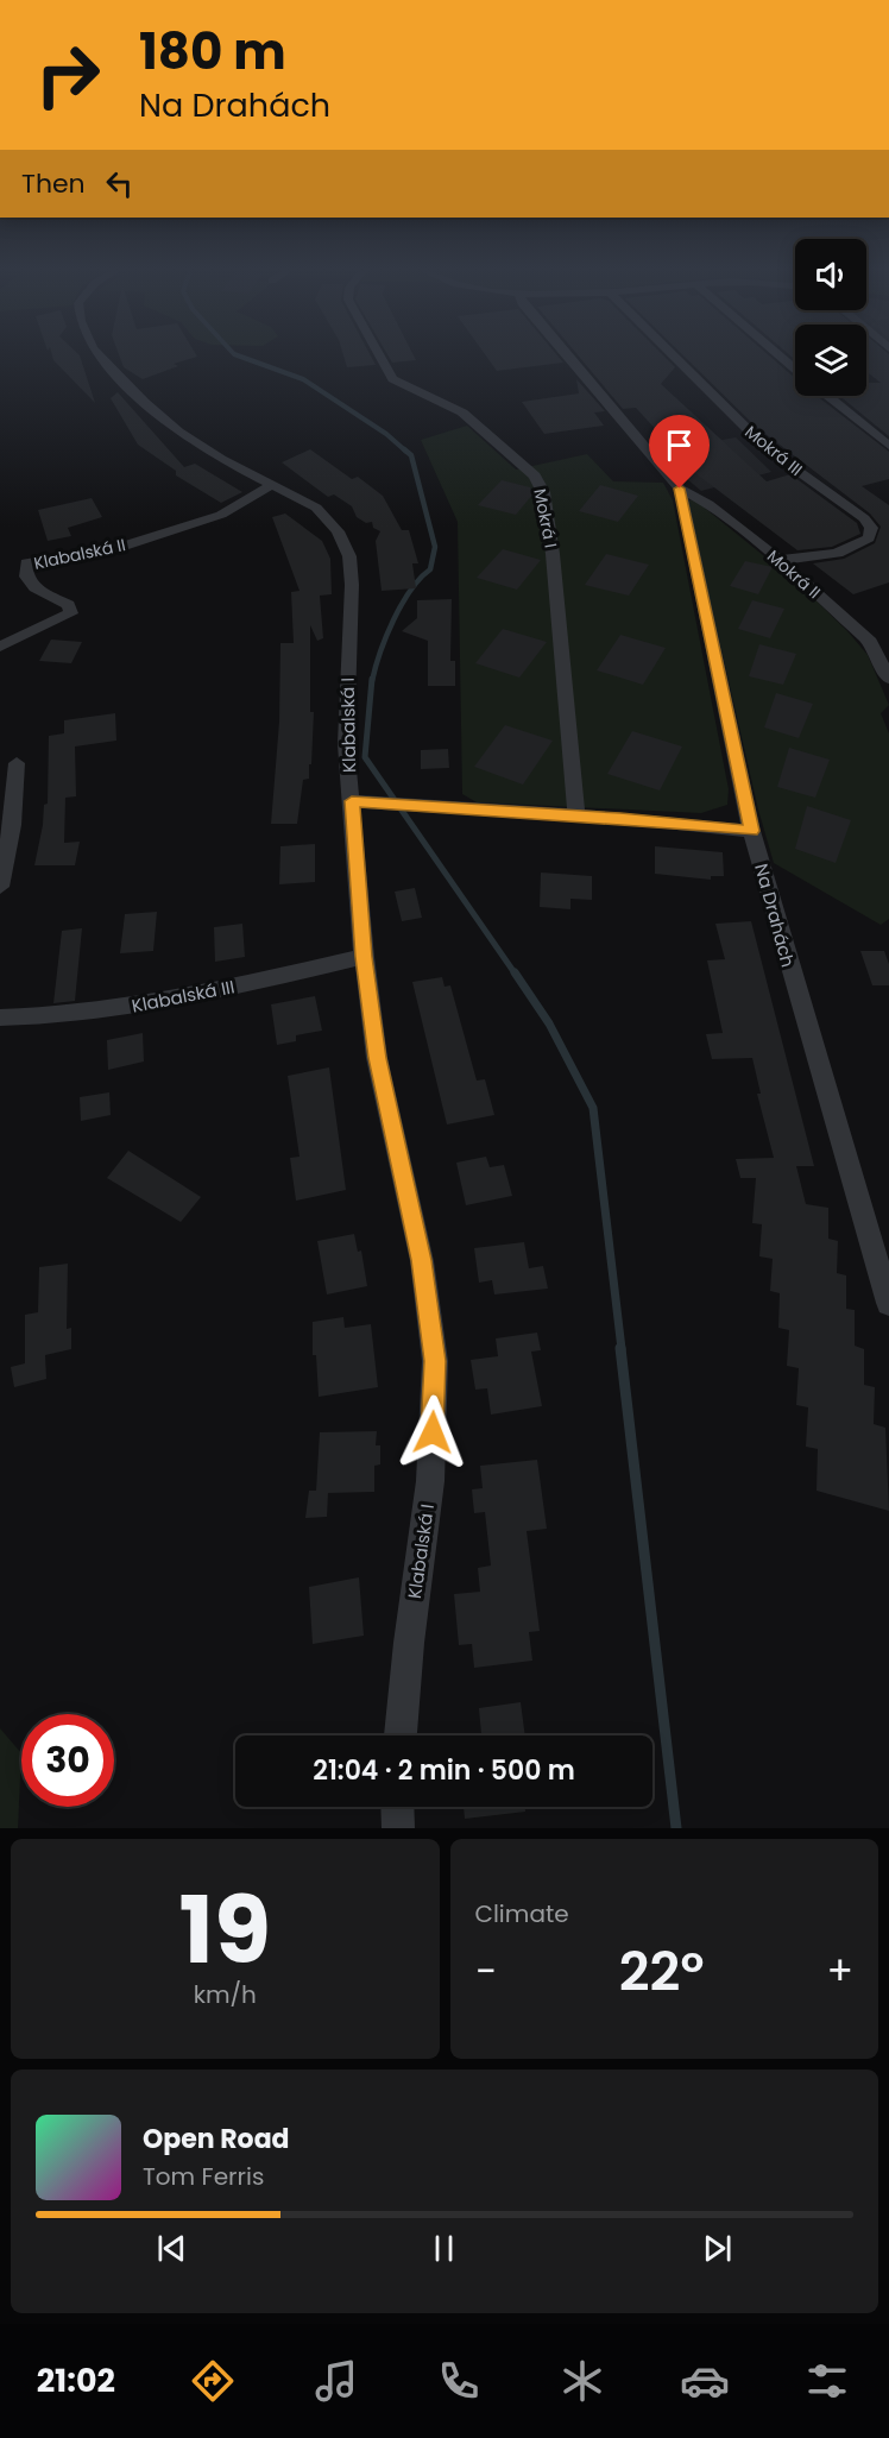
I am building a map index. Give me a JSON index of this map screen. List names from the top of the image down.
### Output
{
  "streets": {
    "street": [
      "Mokrá III",
      "Mokrá I",
      "Klabalská II",
      "Mokrá II",
      "Klabalská I",
      "Na Drahách",
      "Klabalská III"
    ]
  },
  "crossings": [
    ["Mokrá III", "Mokrá II"],
    ["Klabalská II", "Klabalská I"],
    ["Mokrá II", "Na Drahách"],
    ["Klabalská I", "Klabalská III"]
  ],
  "page": {
    "turn": ["180 m", "Na Drahách"],
    "then": "Then",
    "limit": "30",
    "trip": "21:04 · 2 min · 500 m",
    "tile": [
      ["19", "km/h"],
      "Climate"
    ],
    "heat": ["−", "22°", "+"],
    "song": ["Open Road", "Tom Ferris"],
    "tabs": "21:02"
  }
}
